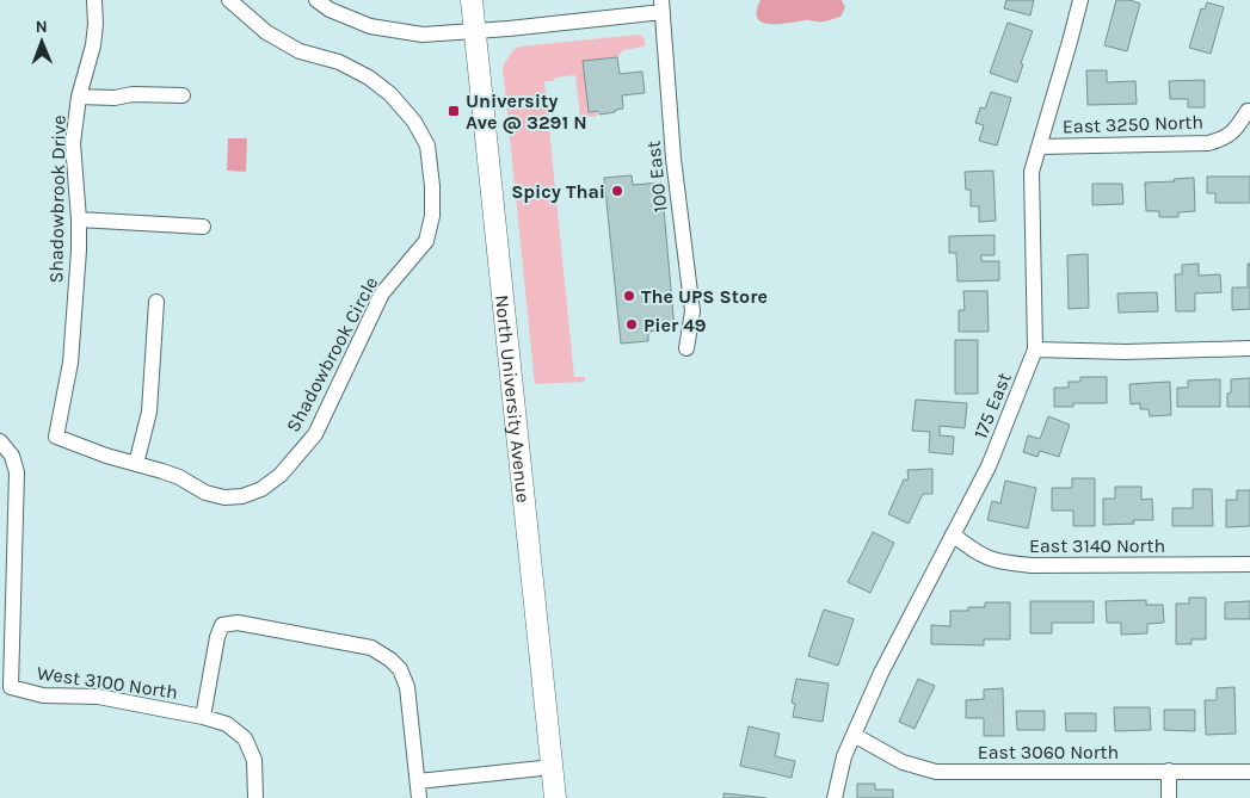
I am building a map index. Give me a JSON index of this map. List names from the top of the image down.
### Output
{
  "streets": {
    "highway": ["North University Avenue"],
    "street": [
      "East 3250 North",
      "100 East",
      "Shadowbrook Drive",
      "Shadowbrook Circle",
      "175 East",
      "East 3140 North",
      "West 3100 North",
      "East 3060 North"
    ]
  },
  "crossings": [
    ["East 3250 North", "175 East"],
    ["Shadowbrook Drive", "Shadowbrook Circle"],
    ["175 East", "East 3140 North"],
    ["175 East", "East 3060 North"]
  ],
  "places": {
    "transit": ["University Ave @ 3291 N"],
    "other": ["Spicy Thai", "The UPS Store", "Pier 49"]
  },
  "north": "top"
}
